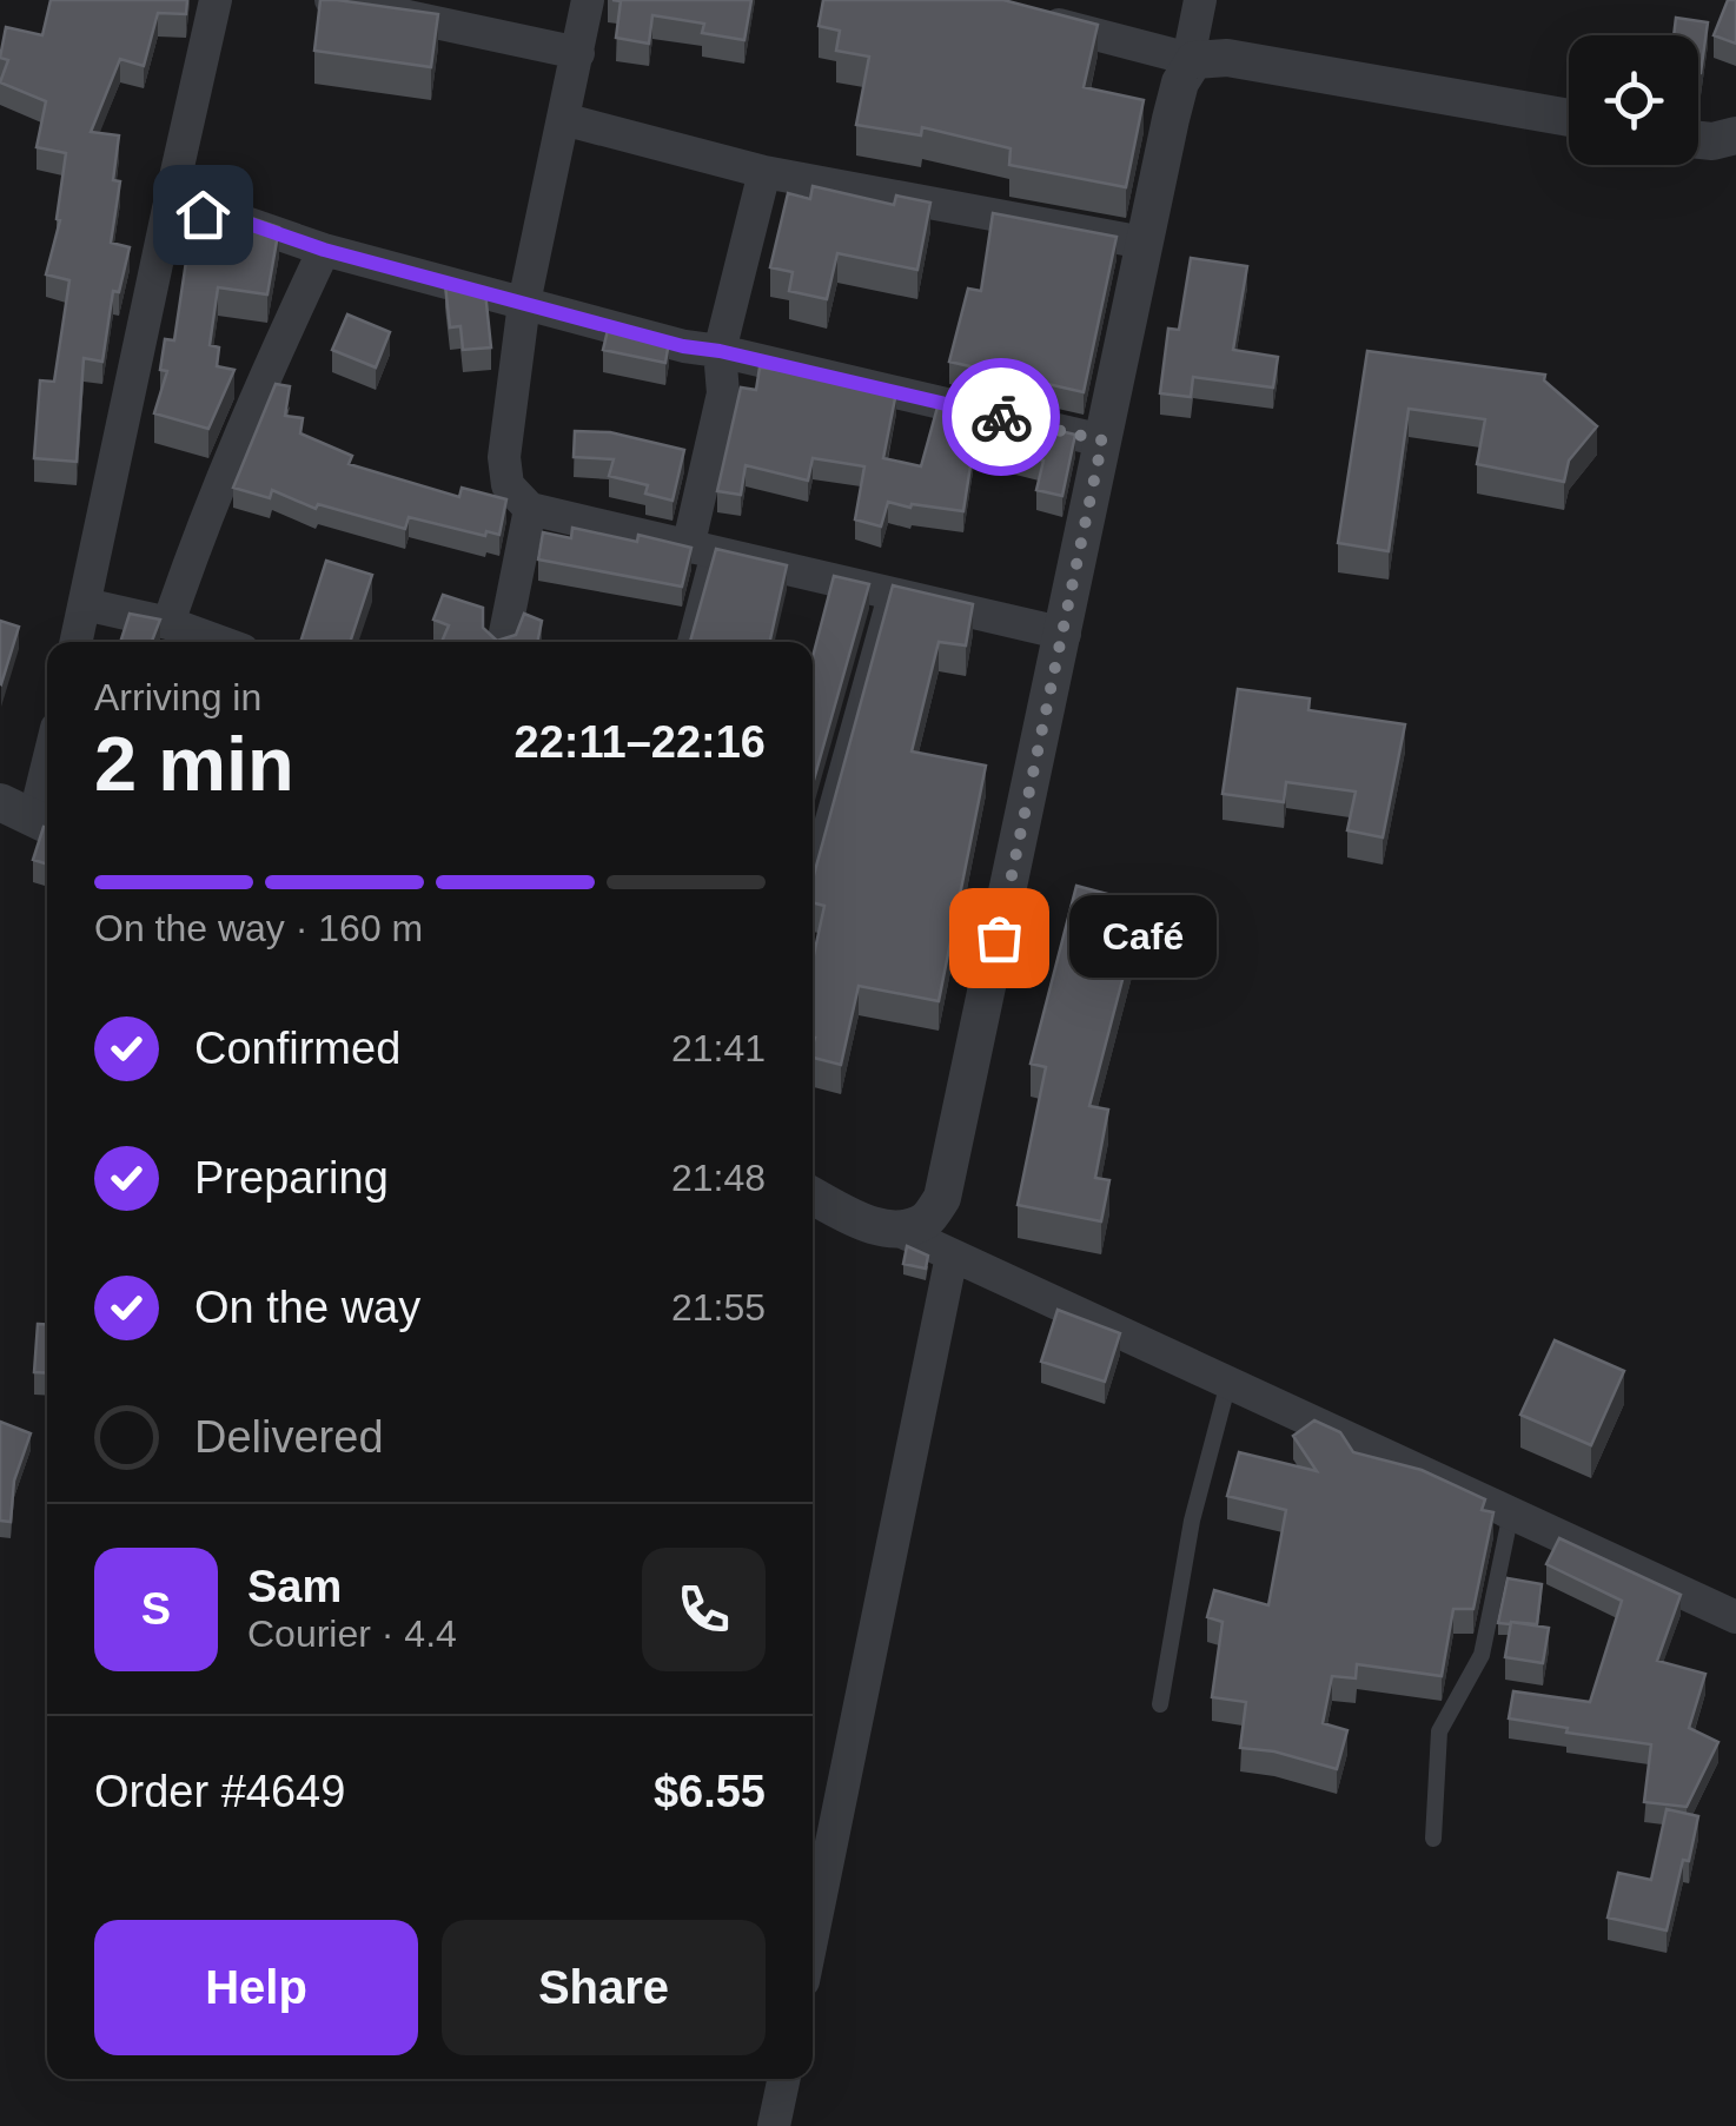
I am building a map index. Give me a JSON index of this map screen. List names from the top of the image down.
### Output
{
  "places": ["Café"],
  "page": {
    "heading": ["2 min", "Arriving in", "22:11–22:16"],
    "panel": [
      "Sam",
      "Courier · 4.4",
      "Order #4649",
      "$6.55"
    ],
    "bar": "On the way · 160 m",
    "bubble": "Café",
    "list": [
      ["Confirmed", "21:41"],
      ["Preparing", "21:48"],
      ["On the way", "21:55"],
      "Delivered"
    ],
    "round": "S",
    "buttons": ["Help", "Share"]
  }
}
